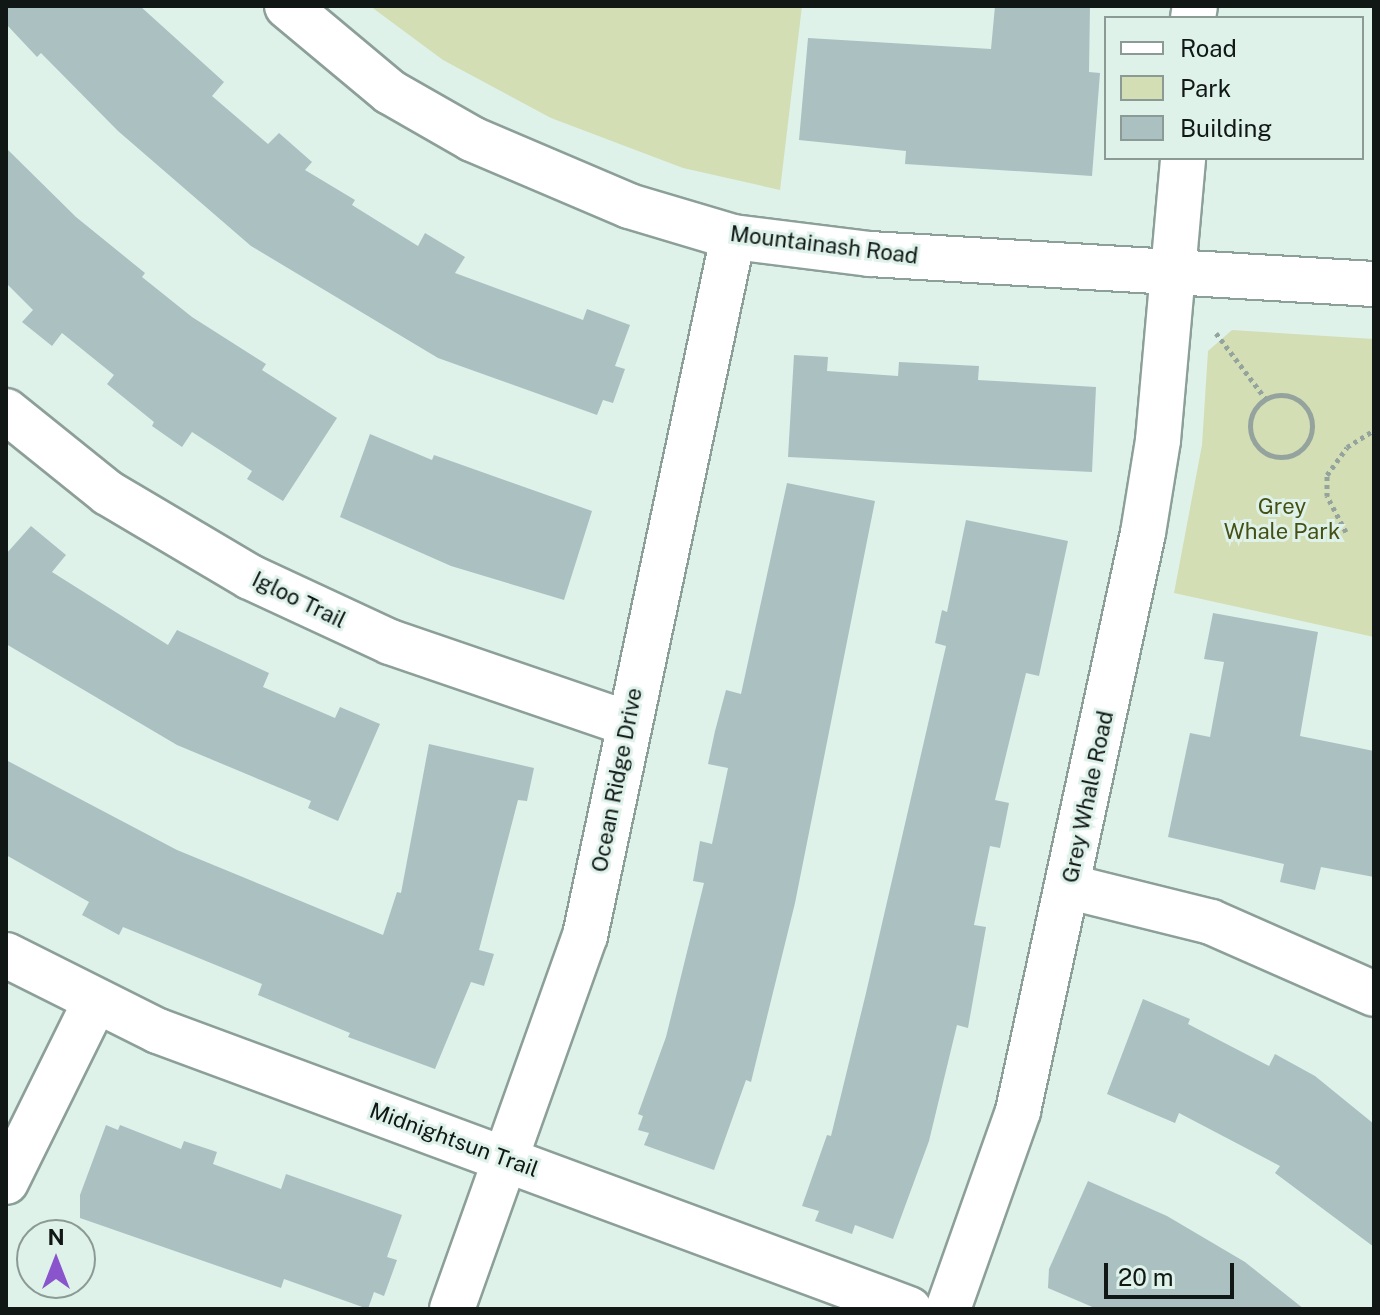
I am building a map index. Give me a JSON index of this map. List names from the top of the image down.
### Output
{
  "streets": {
    "street": [
      "Mountainash Road",
      "Igloo Trail",
      "Ocean Ridge Drive",
      "Grey Whale Road",
      "Midnightsun Trail"
    ]
  },
  "crossings": [
    ["Mountainash Road", "Ocean Ridge Drive"],
    ["Mountainash Road", "Grey Whale Road"],
    ["Igloo Trail", "Ocean Ridge Drive"],
    ["Ocean Ridge Drive", "Midnightsun Trail"]
  ],
  "parks": ["Grey Whale Park"],
  "legend": ["Road", "Park", "Building"],
  "scale_bar": "20 m",
  "north": "top"
}
